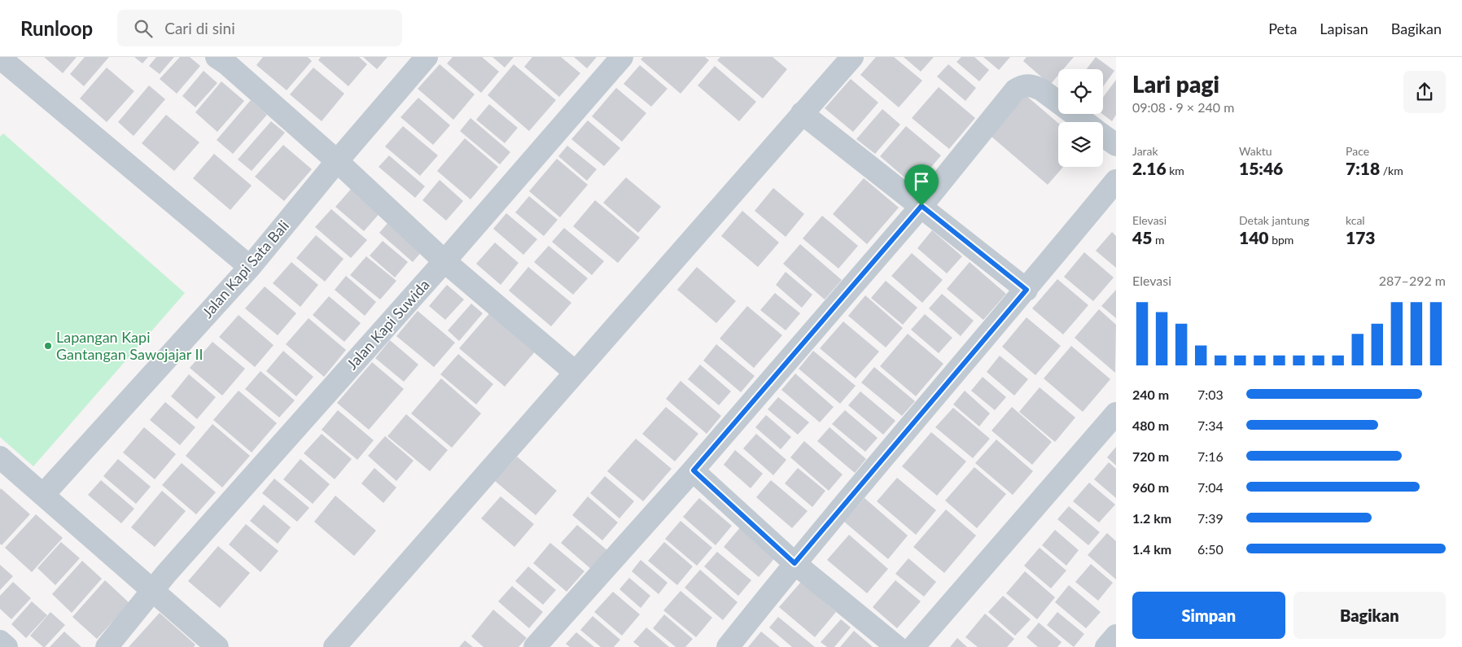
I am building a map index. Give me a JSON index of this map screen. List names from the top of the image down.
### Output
{
  "streets": {
    "street": ["Jalan Kapi Sata Bali", "Jalan Kapi Suwida"]
  },
  "places": ["Lapangan Kapi Gantangan Sawojajar II"],
  "page": {
    "header": "Runloop",
    "search": "Cari di sini",
    "nav": ["Peta", "Lapisan", "Bagikan"],
    "heading": ["Lari pagi", "09:08 · 9 × 240 m"],
    "stats": [
      ["Jarak", "2.16 km"],
      ["Waktu", "15:46"],
      ["Pace", "7:18 /km"],
      ["Elevasi", "45 m"],
      ["Detak jantung", "140 bpm"],
      ["kcal", "173"]
    ],
    "chart": ["Elevasi", "287–292 m"],
    "list": [
      {
        "name": "240 m",
        "note": "7:03"
      },
      {
        "name": "480 m",
        "note": "7:34"
      },
      {
        "name": "720 m",
        "note": "7:16"
      },
      {
        "name": "960 m",
        "note": "7:04"
      },
      {
        "name": "1.2 km",
        "note": "7:39"
      },
      {
        "name": "1.4 km",
        "note": "6:50"
      }
    ],
    "buttons": ["Simpan", "Bagikan"]
  }
}
